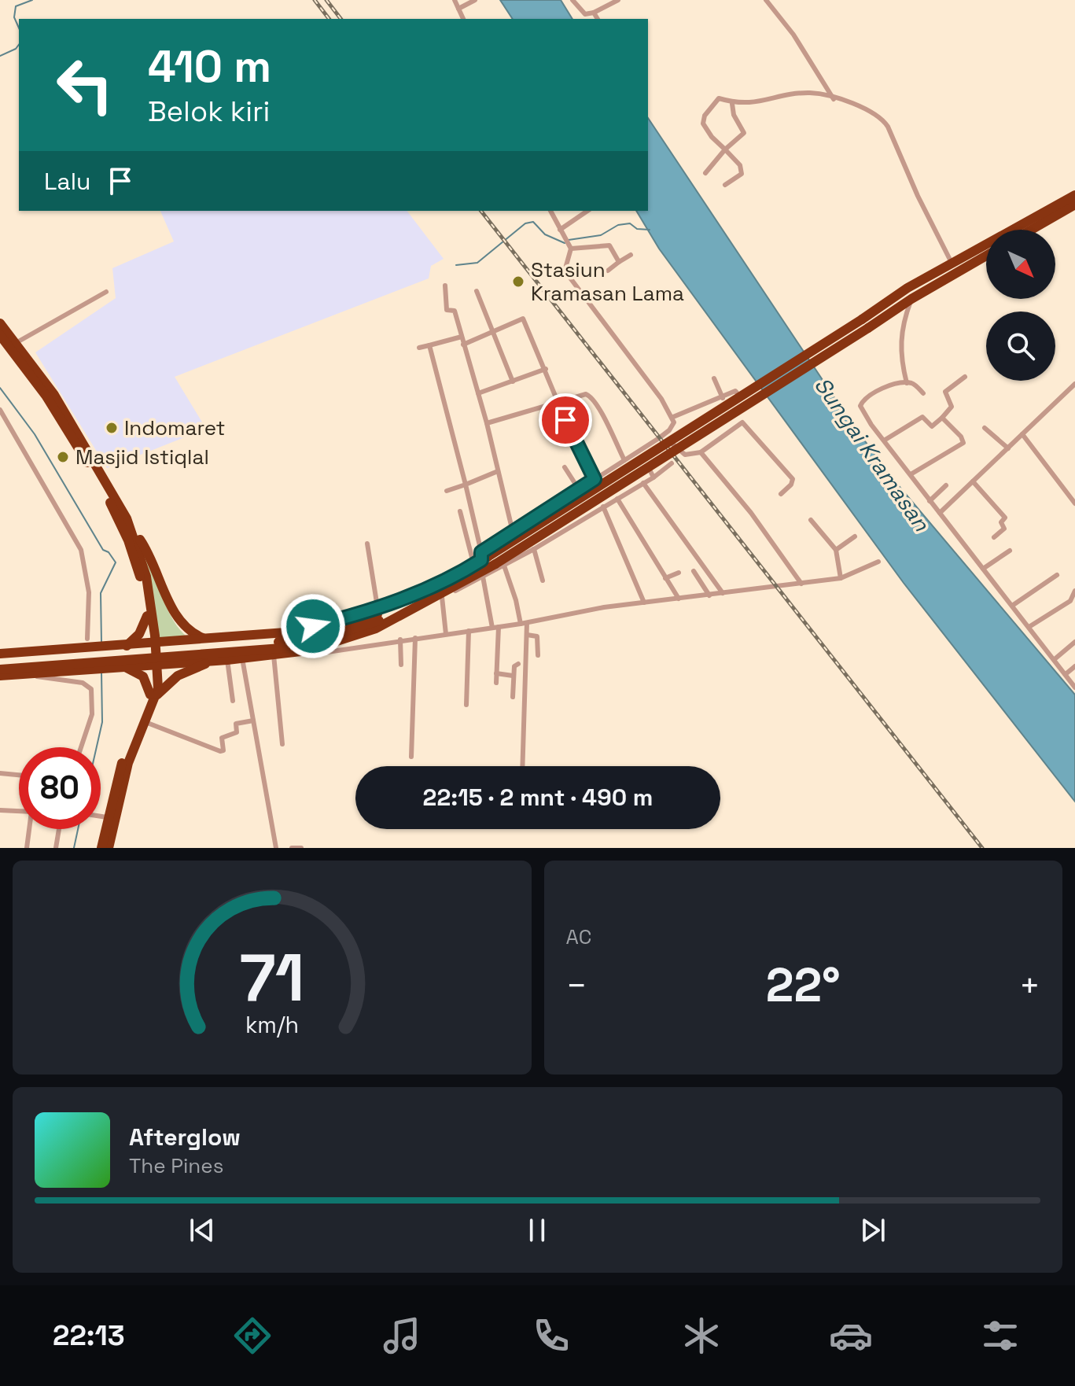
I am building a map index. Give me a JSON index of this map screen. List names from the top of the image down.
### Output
{
  "water": ["Sungai Kramasan"],
  "places": ["Stasiun Kramasan Lama", "Indomaret", "Masjid Istiqlal"],
  "north": "bottom right",
  "page": {
    "turn": ["410 m", "Belok kiri"],
    "then": "Lalu",
    "limit": "80",
    "trip": "22:15 · 2 mnt · 490 m",
    "tile": "AC",
    "heat": ["−", "22°", "+"],
    "song": ["Afterglow", "The Pines"],
    "tabs": "22:13",
    "gauge": ["71", "km/h"]
  }
}
